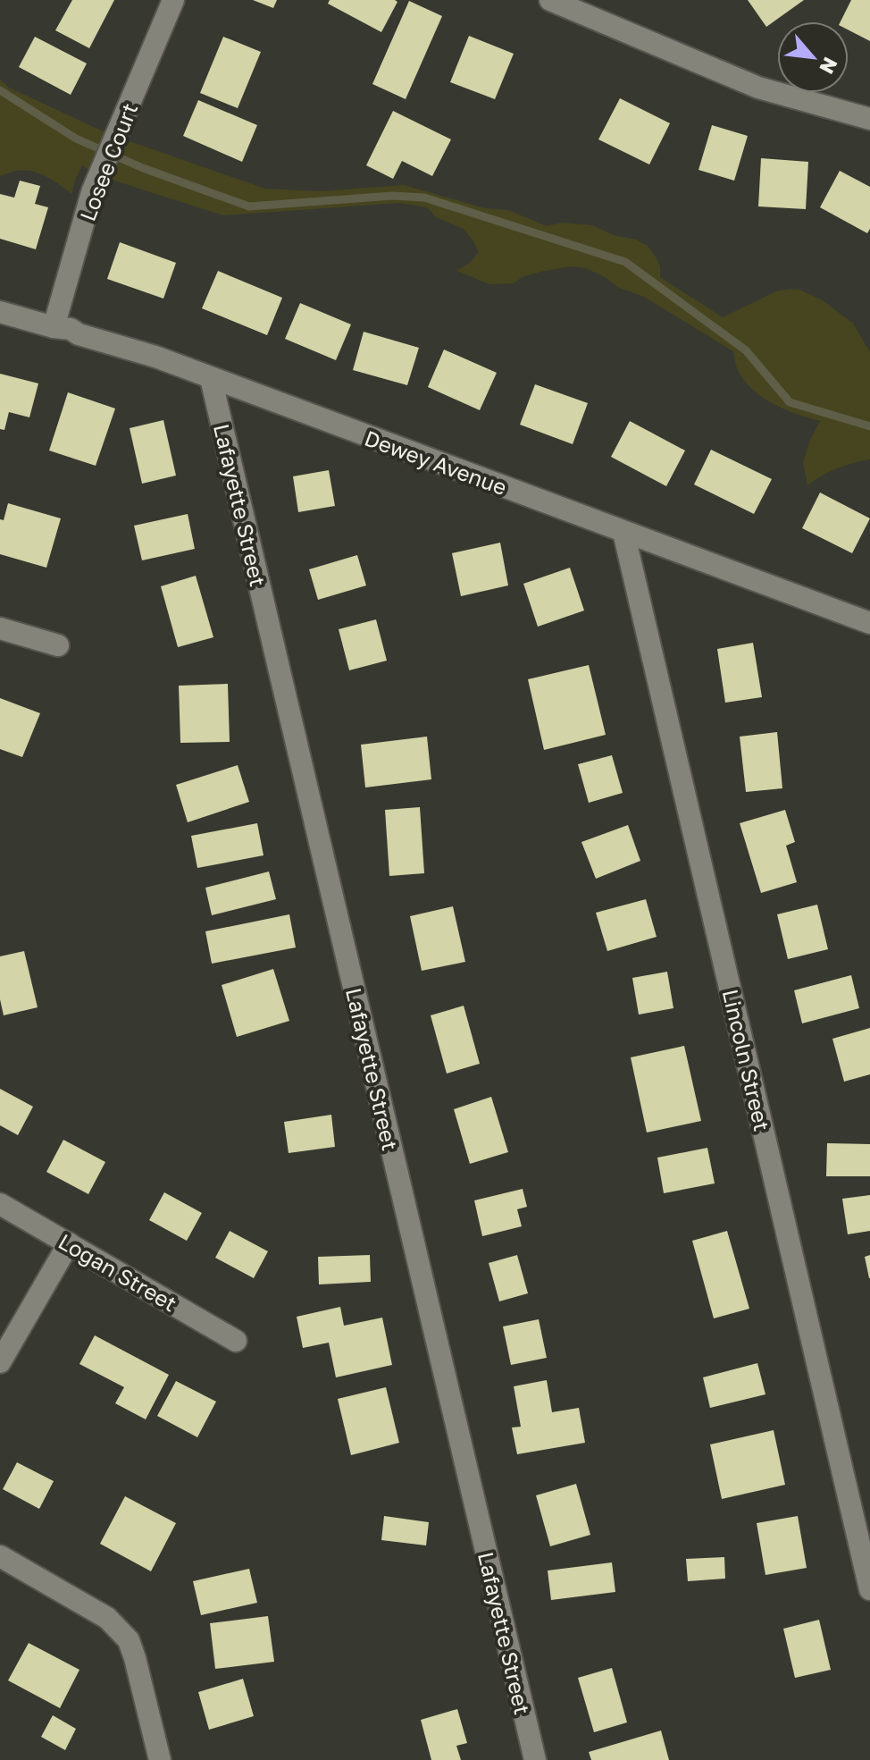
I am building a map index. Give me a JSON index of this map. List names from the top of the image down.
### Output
{
  "streets": {
    "street": [
      "Losee Court",
      "Dewey Avenue",
      "Lafayette Street",
      "Lincoln Street",
      "Logan Street"
    ]
  },
  "crossings": [
    ["Losee Court", "Dewey Avenue"],
    ["Dewey Avenue", "Lafayette Street"],
    ["Dewey Avenue", "Lincoln Street"]
  ],
  "north": "bottom right"
}
